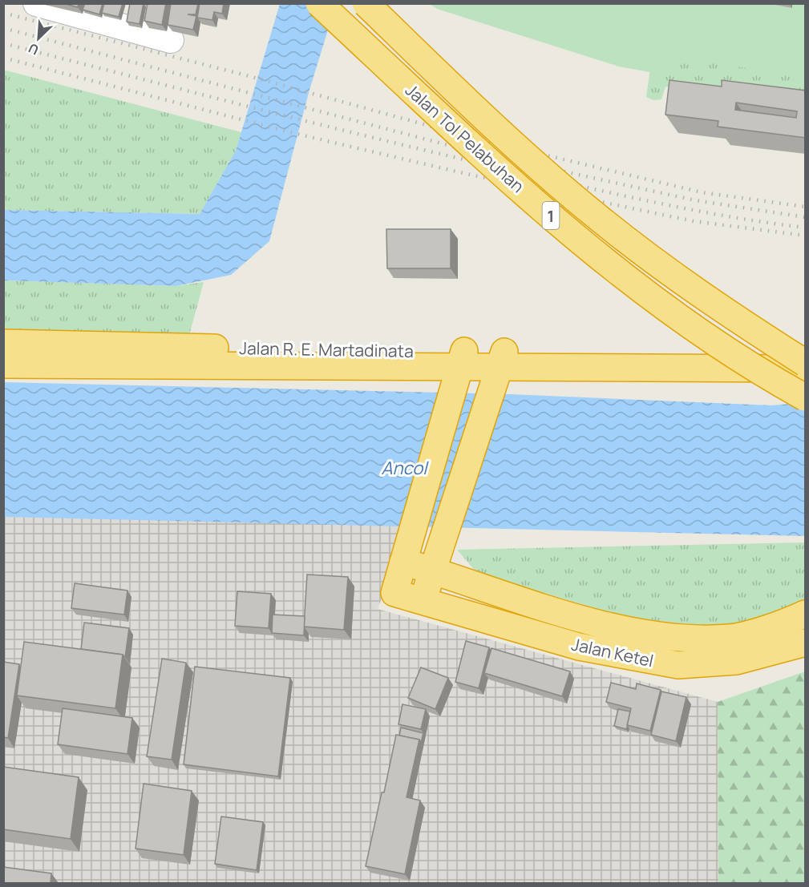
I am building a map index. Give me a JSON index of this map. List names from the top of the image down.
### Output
{
  "streets": {
    "highway": [
      "Jalan Tol Pelabuhan",
      "1",
      "Jalan R. E. Martadinata",
      "Jalan Ketel"
    ]
  },
  "crossings": [
    ["Jalan R. E. Martadinata", "Jalan Ketel"]
  ],
  "water": ["Ancol"],
  "north": "bottom left"
}
